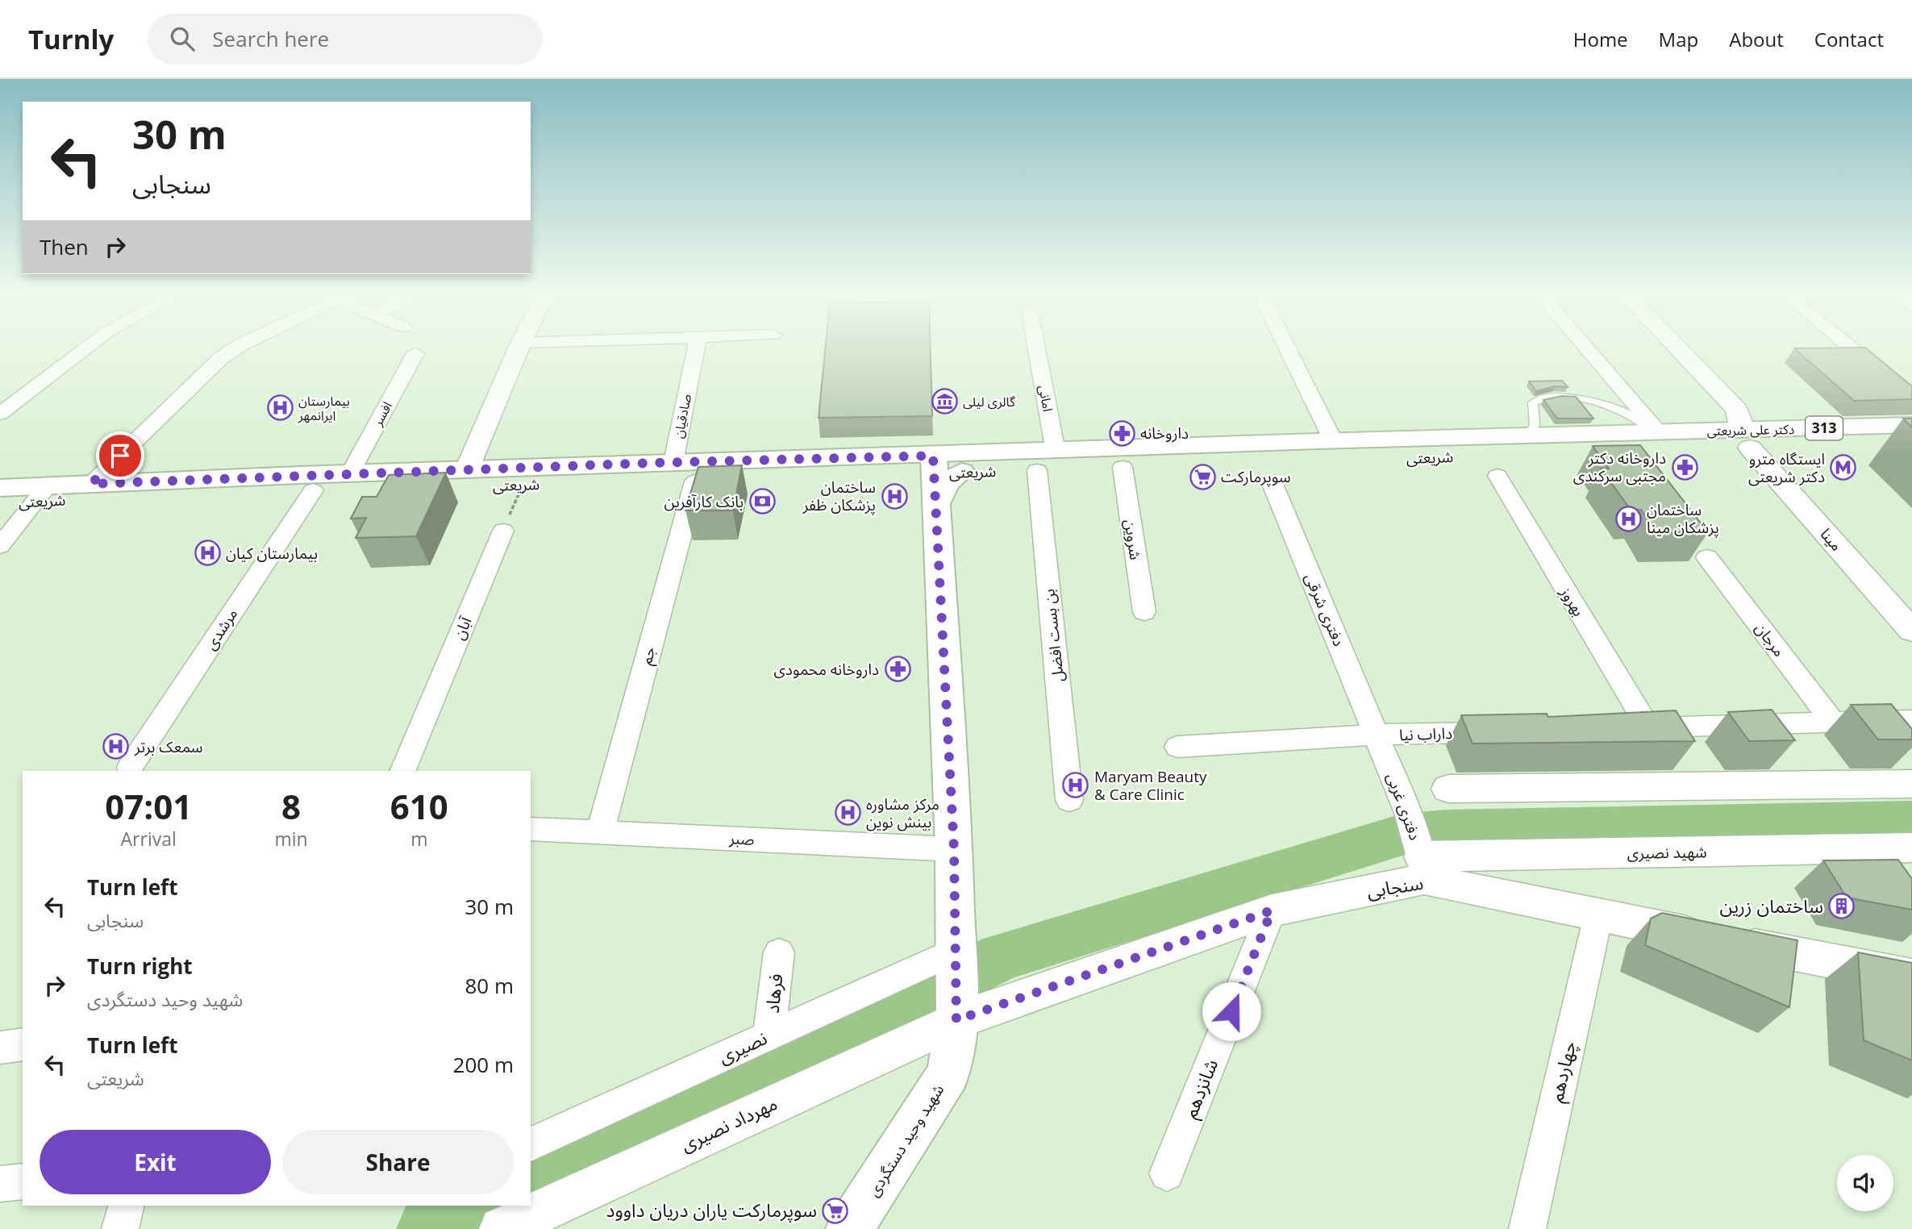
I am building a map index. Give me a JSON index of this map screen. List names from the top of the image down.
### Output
{
  "streets": {
    "main road": [
      "313",
      "دکتر علی شریعتی",
      "شریعتی",
      "شهید وحید دستگردی"
    ],
    "street": [
      "امانی",
      "افسر",
      "صادقیان",
      "شروین",
      "مینا",
      "بهروز",
      "دفتری شرقی",
      "آبان",
      "مرشدی",
      "بن بست افضل",
      "مرجان",
      "جم",
      "داراب نیا",
      "دفتری غربی",
      "صبر",
      "شهید نصیری",
      "سنجابی",
      "فرهاد",
      "نصیری",
      "چهاردهم",
      "شانزدهم",
      "مهرداد نصیری"
    ]
  },
  "crossings": [
    ["امانی", "شریعتی"],
    ["افسر", "شریعتی"],
    ["صادقیان", "شریعتی"],
    ["دکتر علی شریعتی", "شریعتی"],
    ["دکتر علی شریعتی", "مینا"],
    ["شریعتی", "شروین"],
    ["شریعتی", "مینا"],
    ["شریعتی", "مرشدی"],
    ["شریعتی", "بن بست افضل"],
    ["شریعتی", "جم"],
    ["شریعتی", "شهید وحید دستگردی"],
    ["بهروز", "مرجان"],
    ["دفتری شرقی", "داراب نیا"],
    ["دفتری شرقی", "دفتری غربی"],
    ["جم", "صبر"],
    ["داراب نیا", "دفتری غربی"],
    ["دفتری غربی", "شهید نصیری"],
    ["دفتری غربی", "سنجابی"],
    ["صبر", "شهید وحید دستگردی"],
    ["شهید نصیری", "سنجابی"],
    ["سنجابی", "نصیری"],
    ["سنجابی", "چهاردهم"],
    ["سنجابی", "شانزدهم"],
    ["سنجابی", "مهرداد نصیری"],
    ["سنجابی", "شهید وحید دستگردی"],
    ["فرهاد", "نصیری"],
    ["نصیری", "مهرداد نصیری"],
    ["نصیری", "شهید وحید دستگردی"],
    ["مهرداد نصیری", "شهید وحید دستگردی"]
  ],
  "places": {
    "museum": ["گالری لیلی"],
    "hospital": [
      "بیمارستان ایرانمهر",
      "ساختمان پزشکان ظفر",
      "ساختمان پزشكان مينا",
      "بیمارستان کیان",
      "سمعک برتر",
      "Maryam Beauty & Care Clinic",
      "مرکز مشاوره بینش نوین"
    ],
    "pharmacy": ["داروخانه", "داروخانه دکتر مجتبی سرکندی", "داروخانه محمودی"],
    "metro station": ["ایستگاه مترو دکتر شریعتی"],
    "supermarket": ["سوپرمارکت", "سوپرمارکت یاران دریان داوود"],
    "bank": ["بانک کارآفرین"],
    "building": ["ساختمان زرین"]
  },
  "page": {
    "header": "Turnly",
    "search": "Search here",
    "nav": [
      "Home",
      "Map",
      "About",
      "Contact"
    ],
    "turn": ["30 m", "سنجابی"],
    "then": "Then",
    "eta": [
      "07:01",
      "Arrival",
      "8",
      "min",
      "610",
      "m"
    ],
    "list": [
      {
        "name": "Turn left",
        "note": "سنجابی",
        "value": "30 m"
      },
      {
        "name": "Turn right",
        "note": "شهید وحید دستگردی",
        "value": "80 m"
      },
      {
        "name": "Turn left",
        "note": "شریعتی",
        "value": "200 m"
      }
    ],
    "buttons": ["Exit", "Share"]
  }
}
